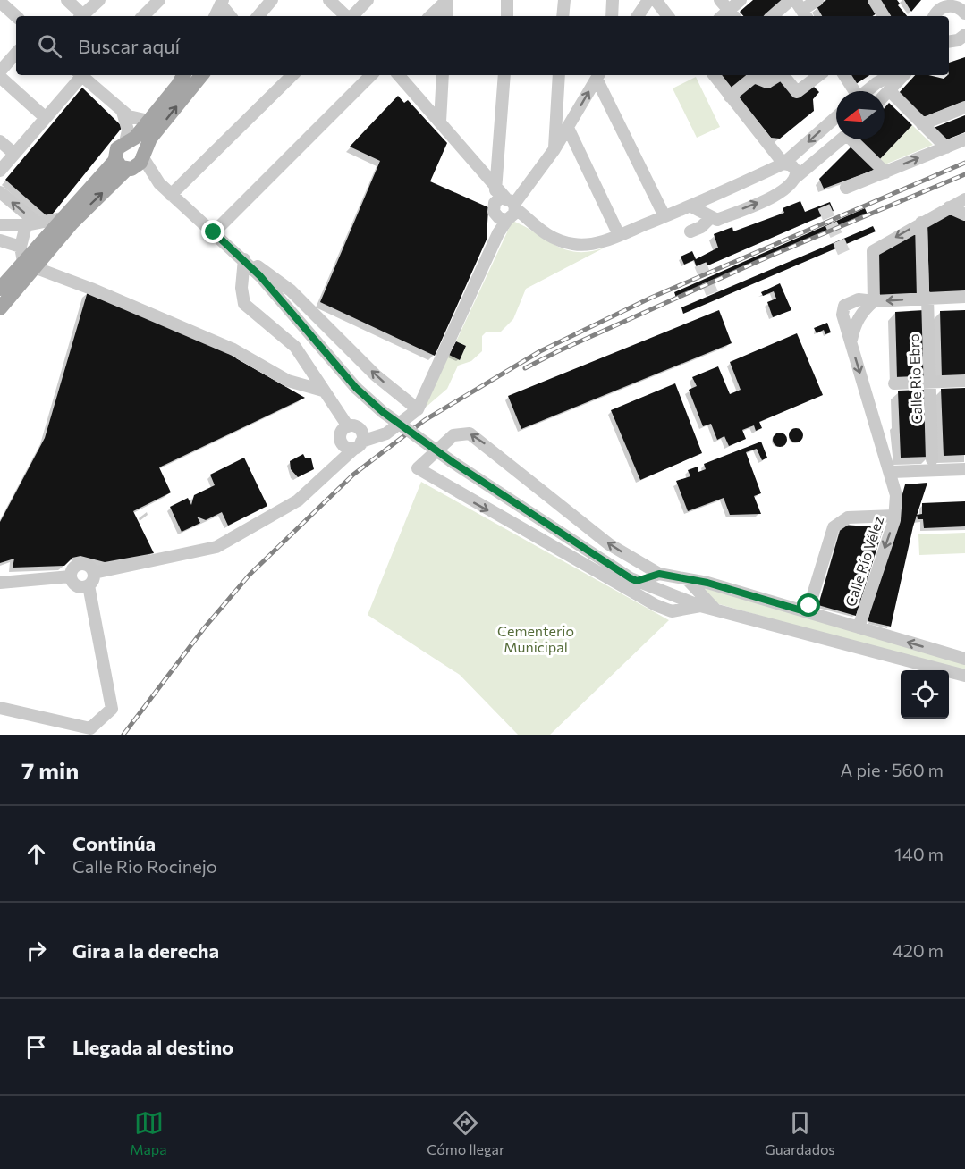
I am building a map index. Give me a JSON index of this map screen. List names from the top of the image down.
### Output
{
  "streets": {
    "street": ["Calle Rio Ebro", "Calle Río Vélez"]
  },
  "one_way": ["Calle Río Vélez"],
  "parks": ["Cementerio Municipal"],
  "north": "left",
  "page": {
    "search": "Buscar aquí",
    "heading": ["7 min", "A pie · 560 m"],
    "list": [
      ["Continúa", "Calle Rio Rocinejo", "140 m"],
      ["Gira a la derecha", "420 m"],
      "Llegada al destino"
    ],
    "nav": ["Mapa", "Cómo llegar", "Guardados"]
  }
}
